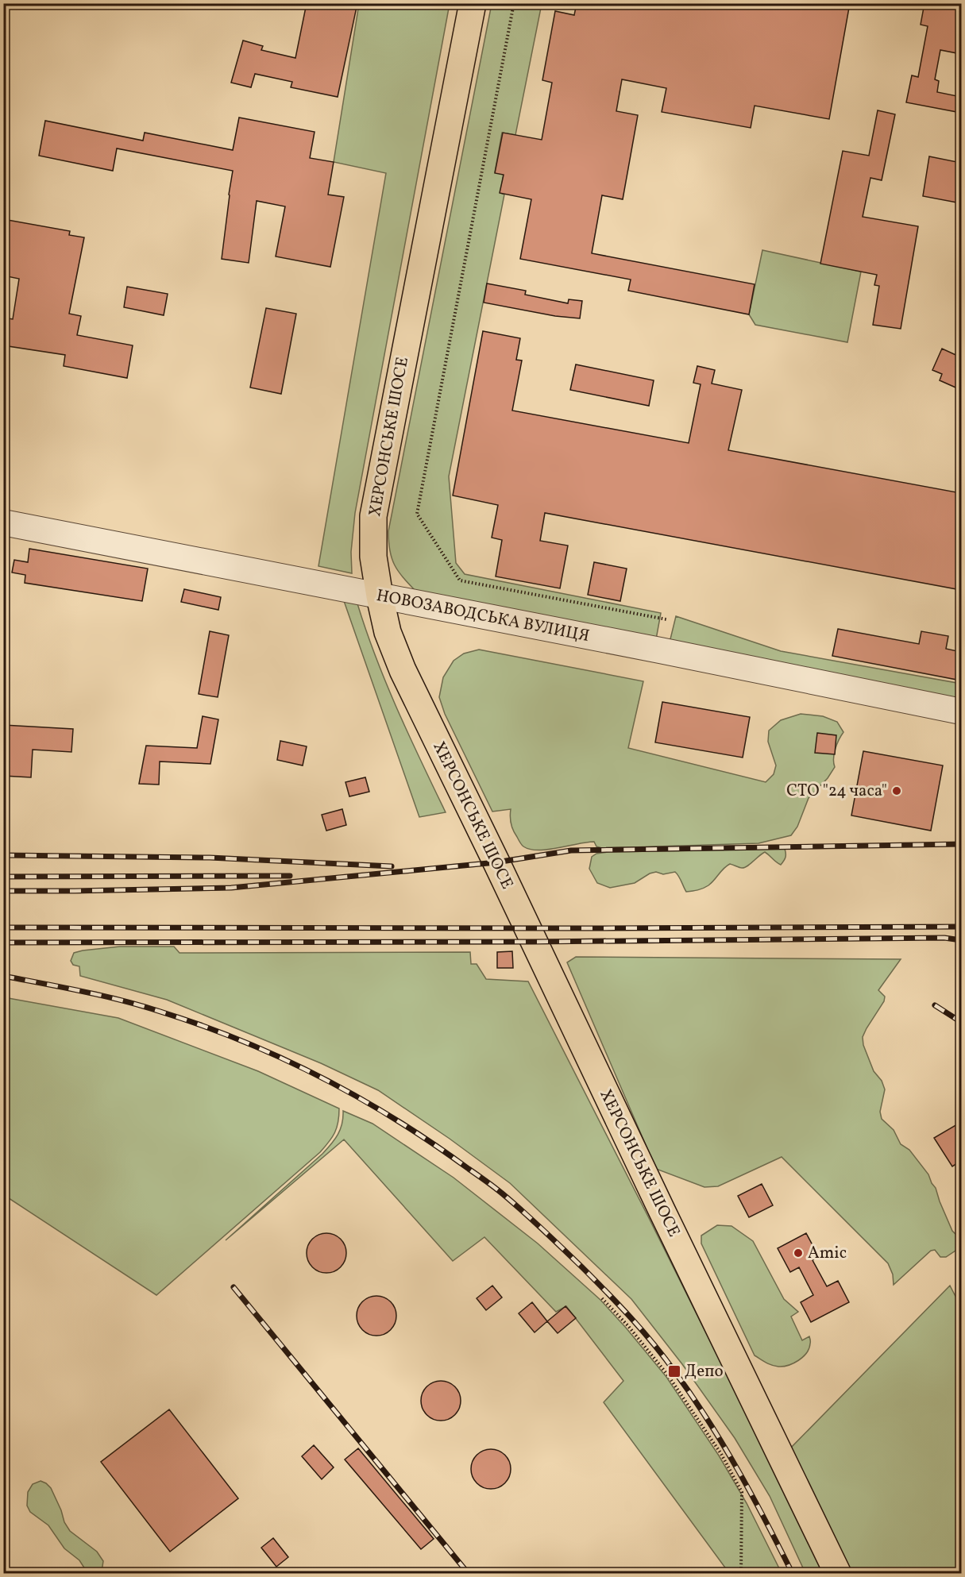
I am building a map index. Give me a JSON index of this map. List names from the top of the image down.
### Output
{
  "streets": {
    "main road": ["ХЕРСОНСЬКЕ ШОСЕ"],
    "street": ["НОВОЗАВОДСЬКА ВУЛИЦЯ"]
  },
  "crossings": [
    ["ХЕРСОНСЬКЕ ШОСЕ", "НОВОЗАВОДСЬКА ВУЛИЦЯ"]
  ],
  "places": {
    "other": ["СТО \"24 часа\"", "Amic"],
    "transit": ["Депо"]
  }
}
